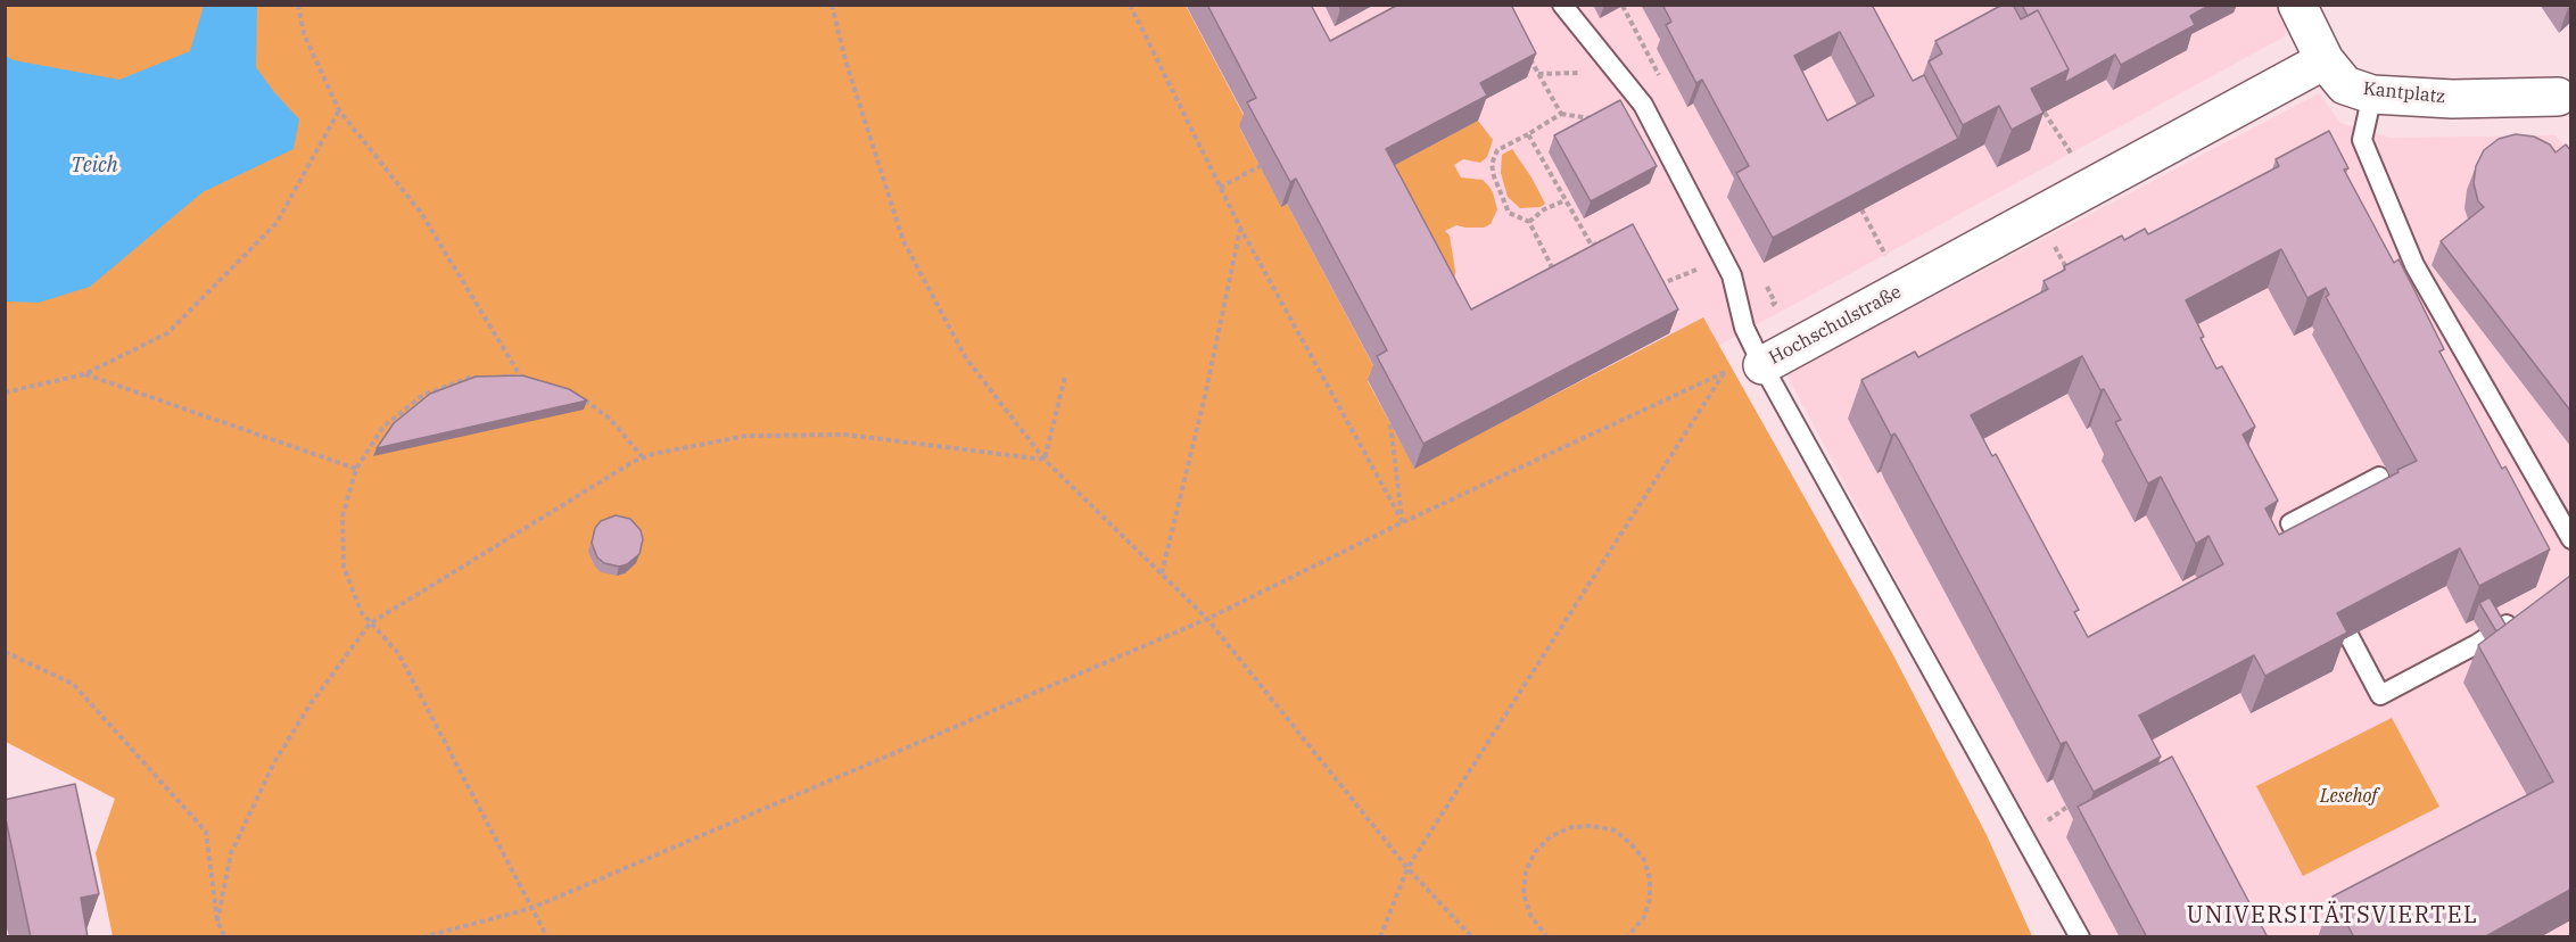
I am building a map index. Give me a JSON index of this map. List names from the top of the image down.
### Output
{
  "streets": {
    "street": ["Kantplatz", "Hochschulstraße"]
  },
  "crossings": [
    ["Kantplatz", "Hochschulstraße"]
  ],
  "districts": ["UNIVERSITÄTSVIERTEL"],
  "water": ["Teich"],
  "parks": ["Lesehof"]
}
